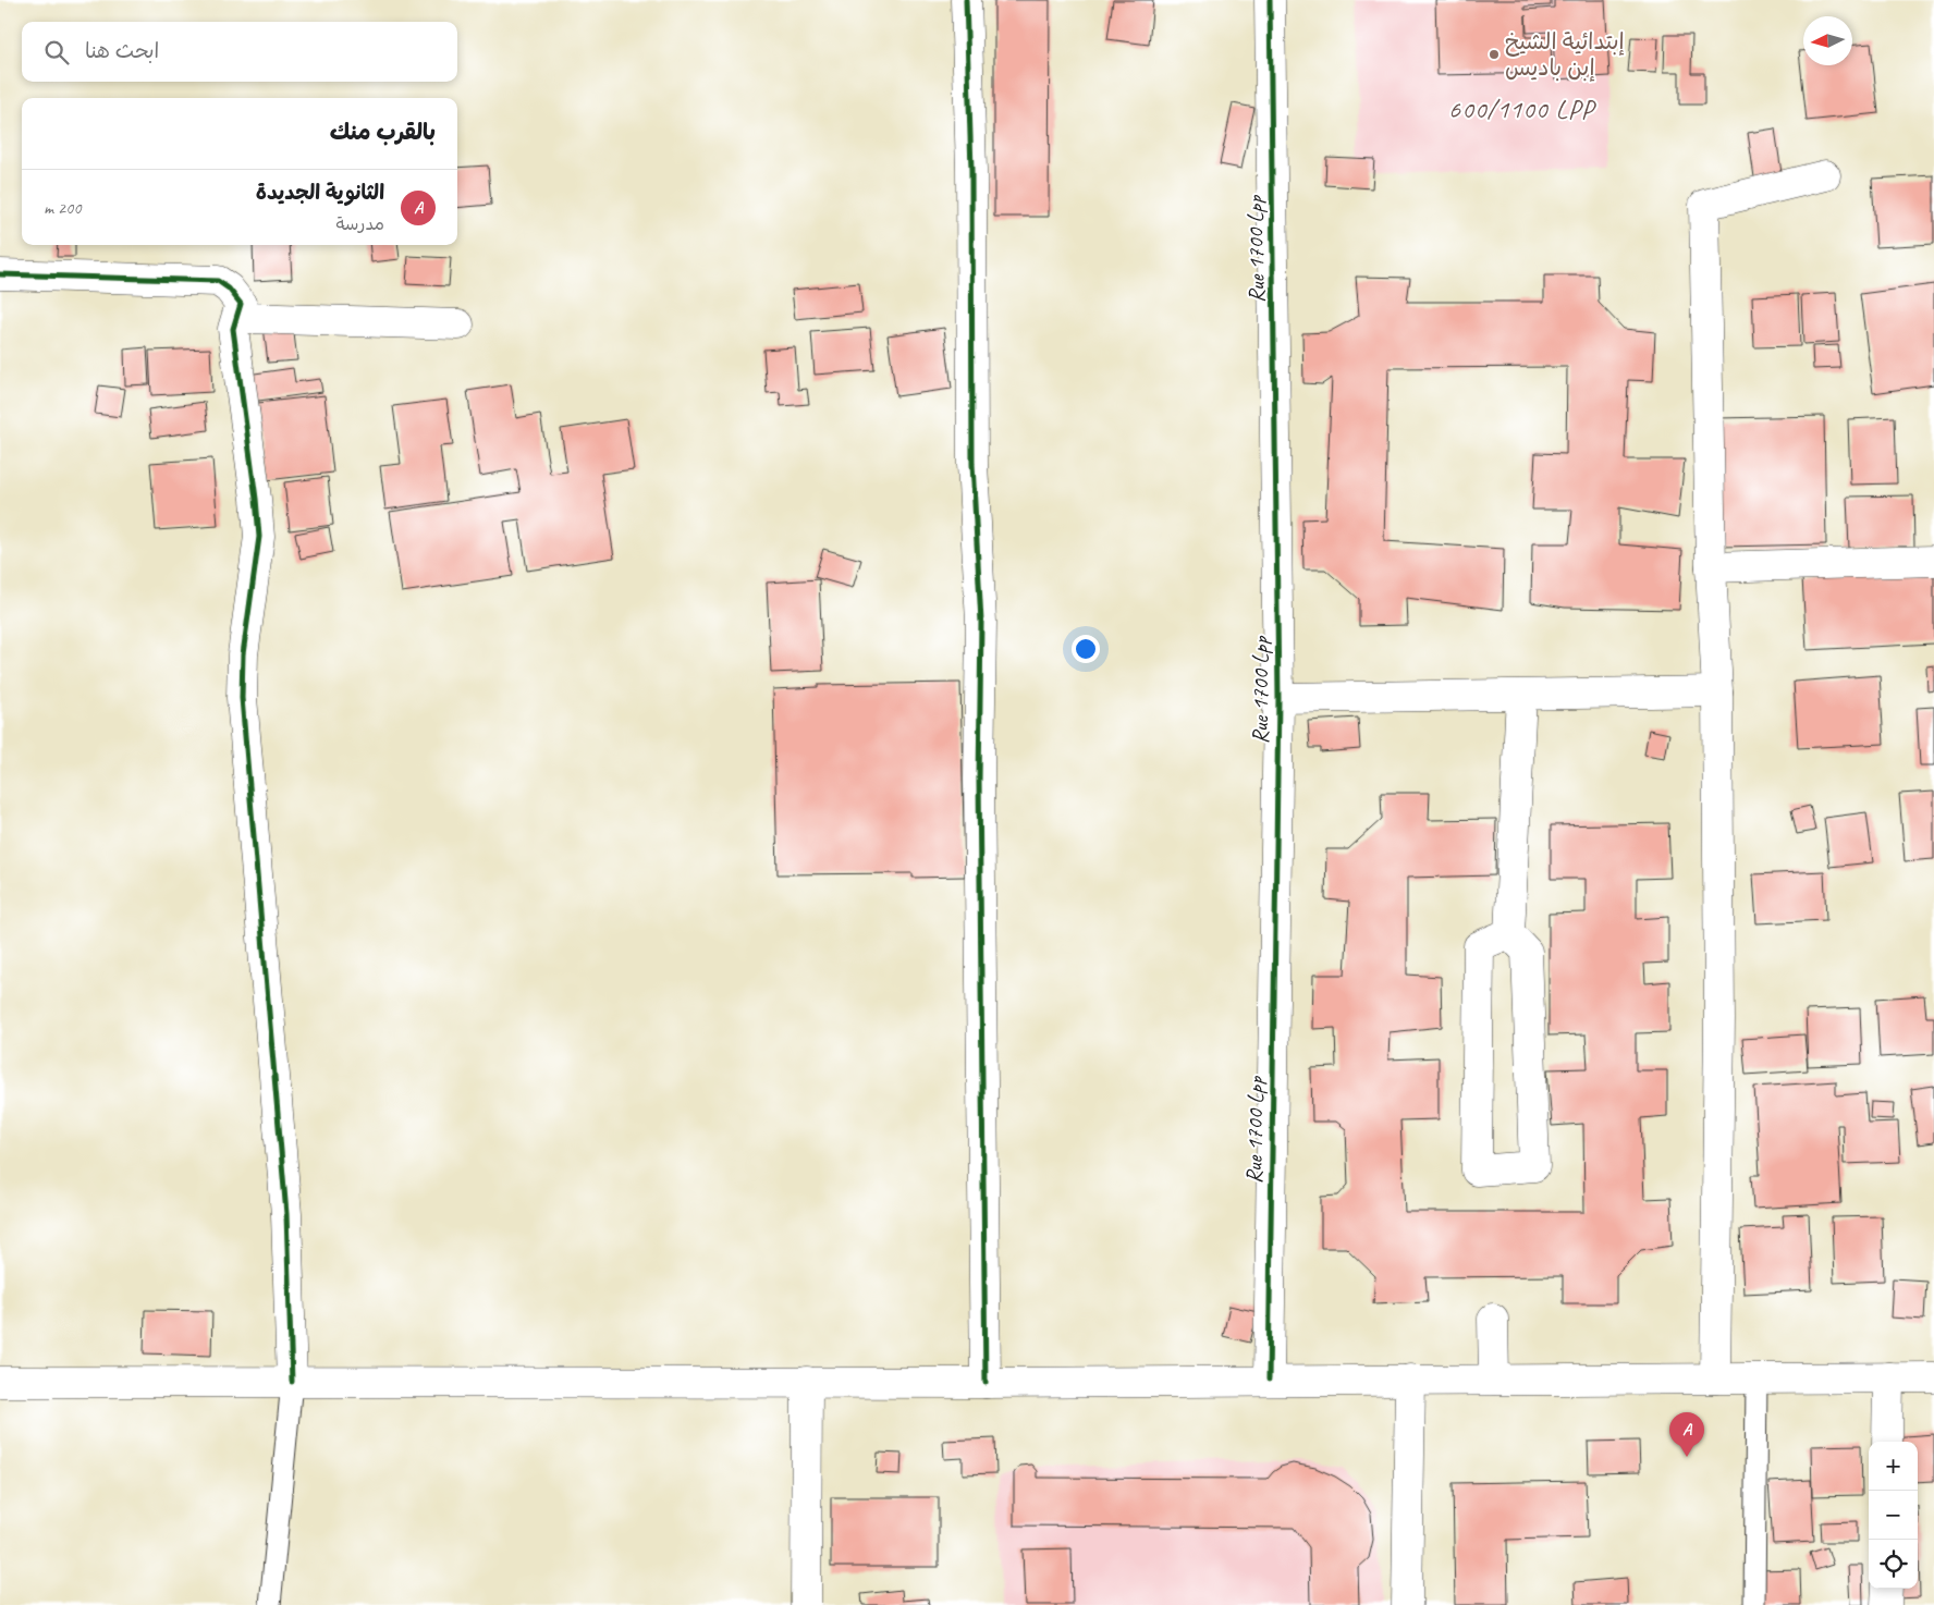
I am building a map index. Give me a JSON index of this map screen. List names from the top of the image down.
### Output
{
  "streets": {
    "street": ["Rue 1700 Lpp"]
  },
  "districts": ["600/1100 LPP"],
  "places": ["إبتدائية الشيخ إبن باديس"],
  "north": "left",
  "page": {
    "search": "ابحث هنا",
    "heading": "بالقرب منك",
    "list": [
      {
        "mark": "A",
        "name": "الثانوية الجديدة",
        "note": "مدرسة",
        "value": "200 m"
      }
    ],
    "pins": "A",
    "map_buttons": ["+", "−"]
  }
}
